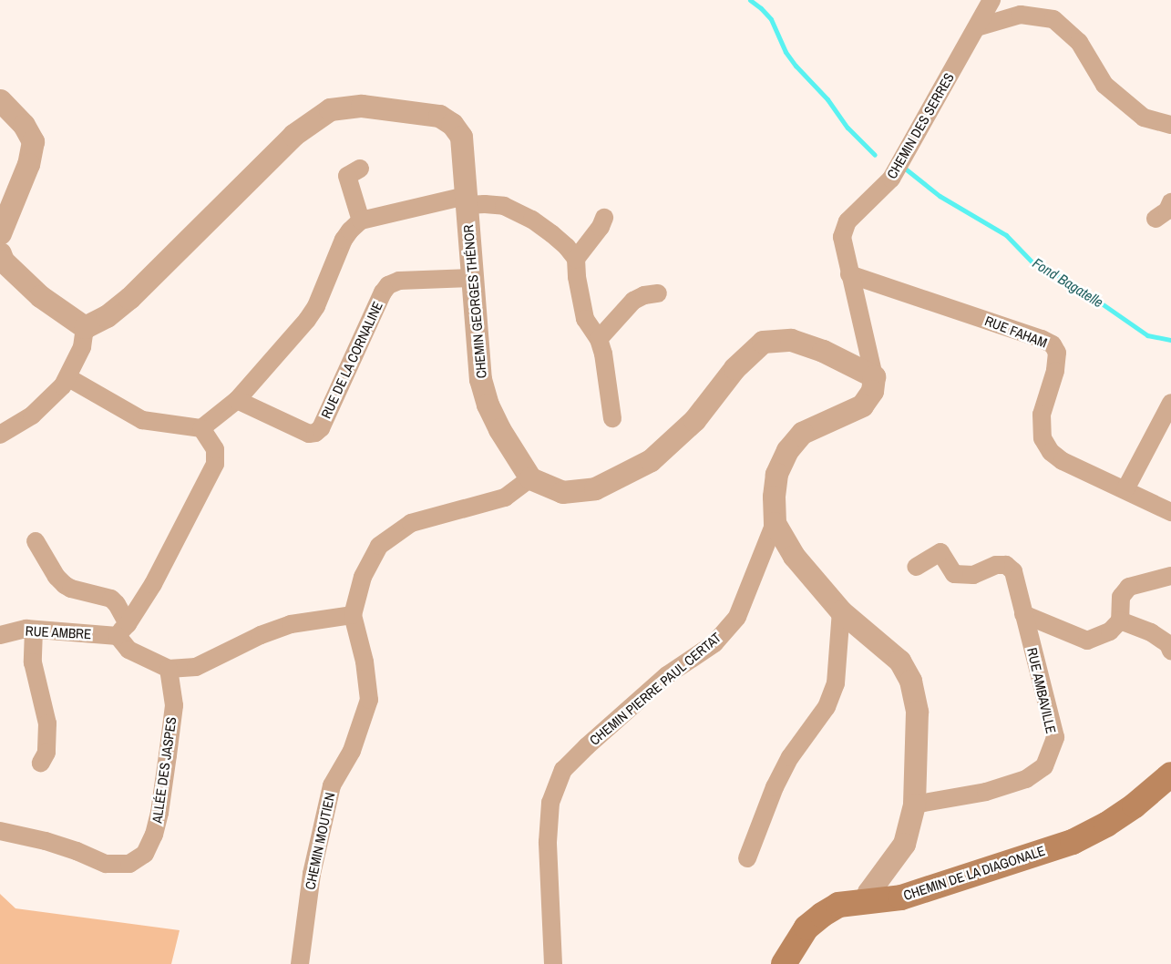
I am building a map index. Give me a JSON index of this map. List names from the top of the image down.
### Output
{
  "streets": {
    "main road": ["CHEMIN DE LA DIAGONALE"],
    "street": [
      "CHEMIN DES SERRES",
      "CHEMIN GEORGES THÉNOR",
      "RUE FAHAM",
      "RUE DE LA CORNALINE",
      "RUE AMBRE",
      "CHEMIN PIERRE PAUL CERTAT",
      "RUE AMBAVILLE",
      "ALLÉE DES JASPES",
      "CHEMIN MOUTIEN"
    ]
  },
  "crossings": [
    ["CHEMIN DES SERRES", "RUE FAHAM"],
    ["CHEMIN GEORGES THÉNOR", "RUE DE LA CORNALINE"],
    ["CHEMIN GEORGES THÉNOR", "CHEMIN MOUTIEN"]
  ],
  "water": ["Fond Bagatelle"]
}
